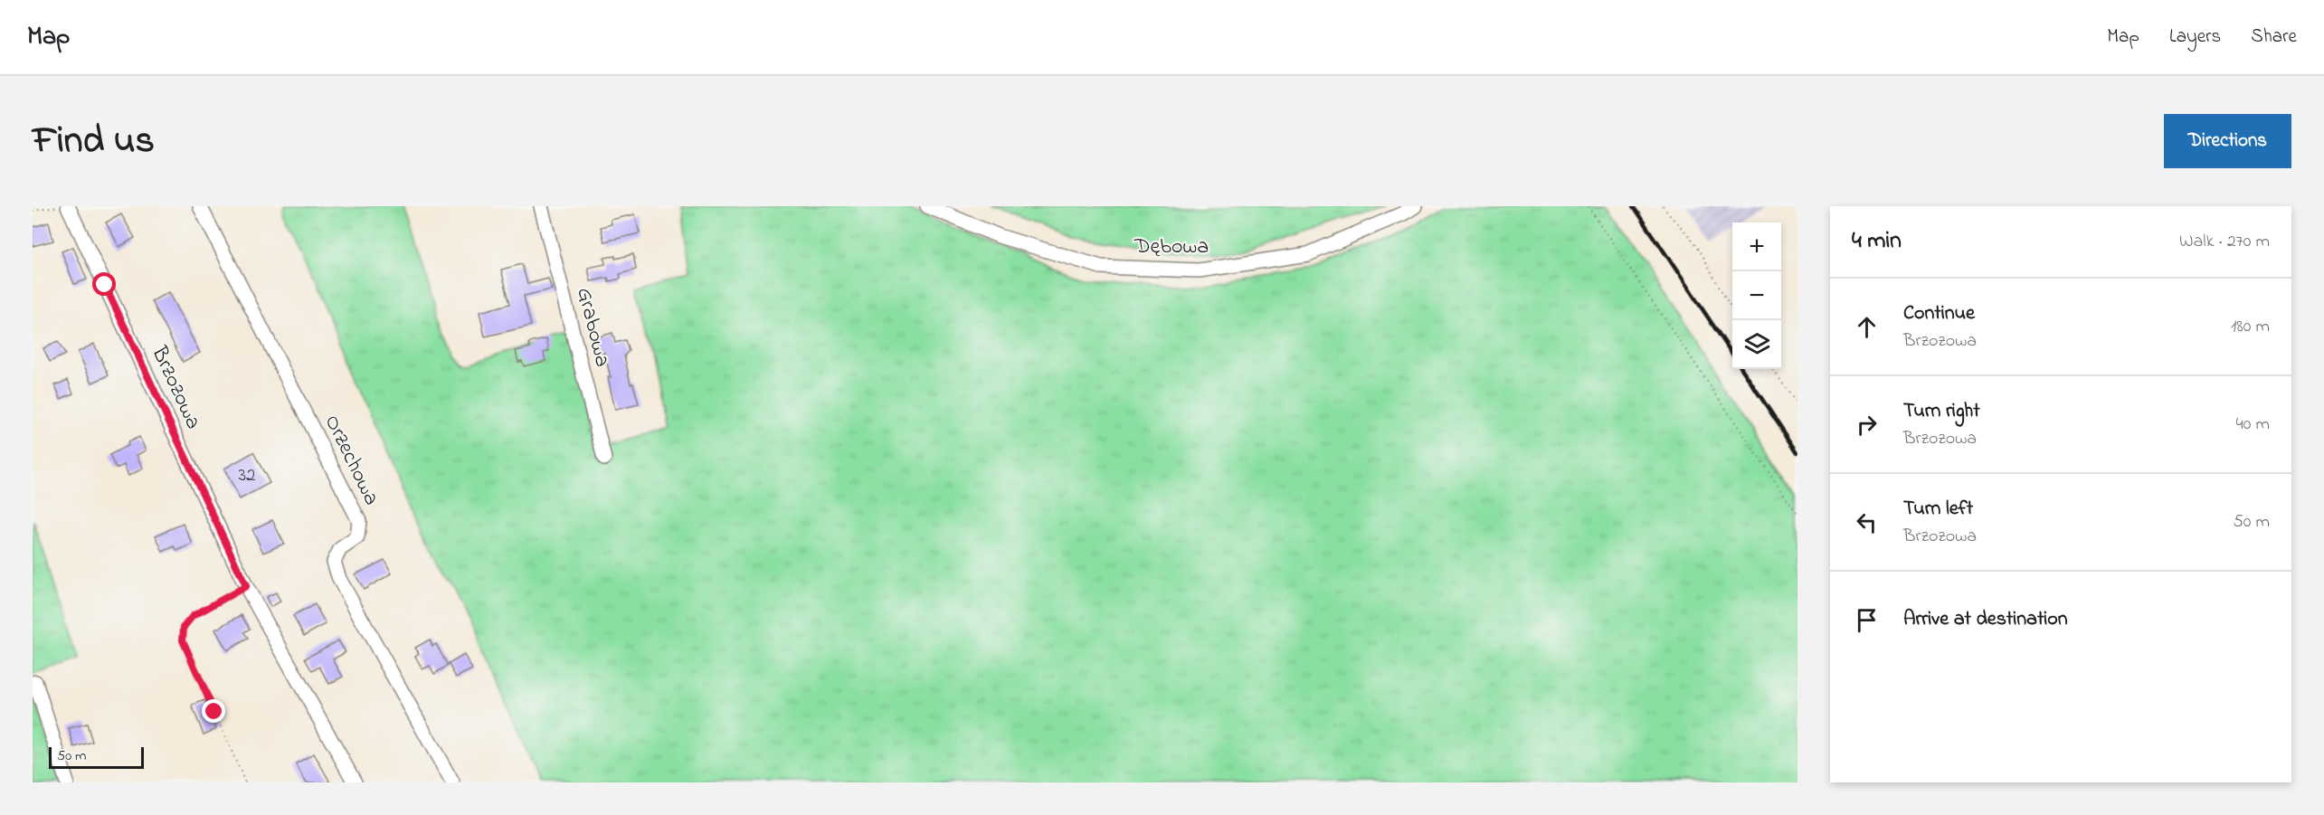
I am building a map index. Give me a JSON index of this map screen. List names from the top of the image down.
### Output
{
  "streets": {
    "street": [
      "Dębowa",
      "Grabowa",
      "Brzozowa",
      "Orzechowa"
    ]
  },
  "house_numbers": ["32"],
  "scale_bar": "50 m",
  "page": {
    "header": "Map",
    "nav": ["Map", "Layers", "Share"],
    "title": "Find us",
    "buttons": "Directions",
    "heading": ["4 min", "Walk · 270 m"],
    "map_buttons": ["+", "−"],
    "list": [
      ["Continue", "Brzozowa", "180 m"],
      ["Turn right", "Brzozowa", "40 m"],
      ["Turn left", "Brzozowa", "50 m"],
      "Arrive at destination"
    ],
    "scale": "50 m"
  }
}
